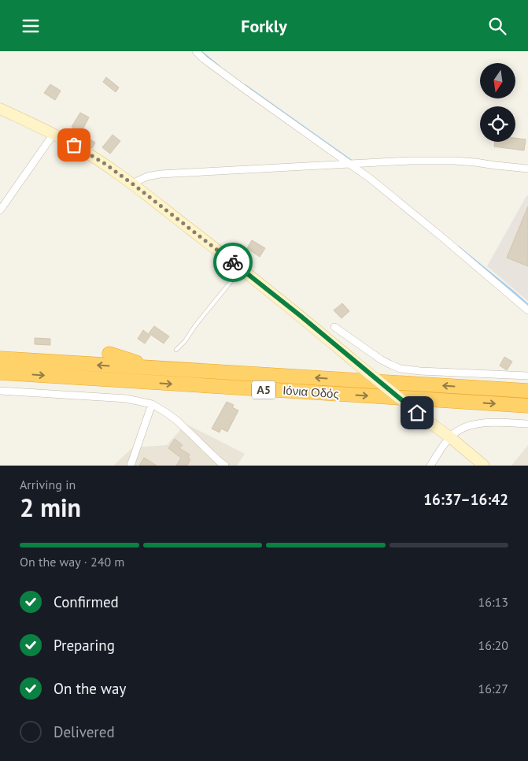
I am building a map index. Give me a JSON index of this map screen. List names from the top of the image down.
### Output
{
  "streets": {
    "highway": ["Α5", "Ιόνια Οδός"]
  },
  "north": "bottom",
  "page": {
    "header": "Forkly",
    "heading": ["2 min", "Arriving in", "16:37–16:42"],
    "bar": "On the way · 240 m",
    "list": [
      ["Confirmed", "16:13"],
      ["Preparing", "16:20"],
      ["On the way", "16:27"],
      "Delivered"
    ]
  }
}
